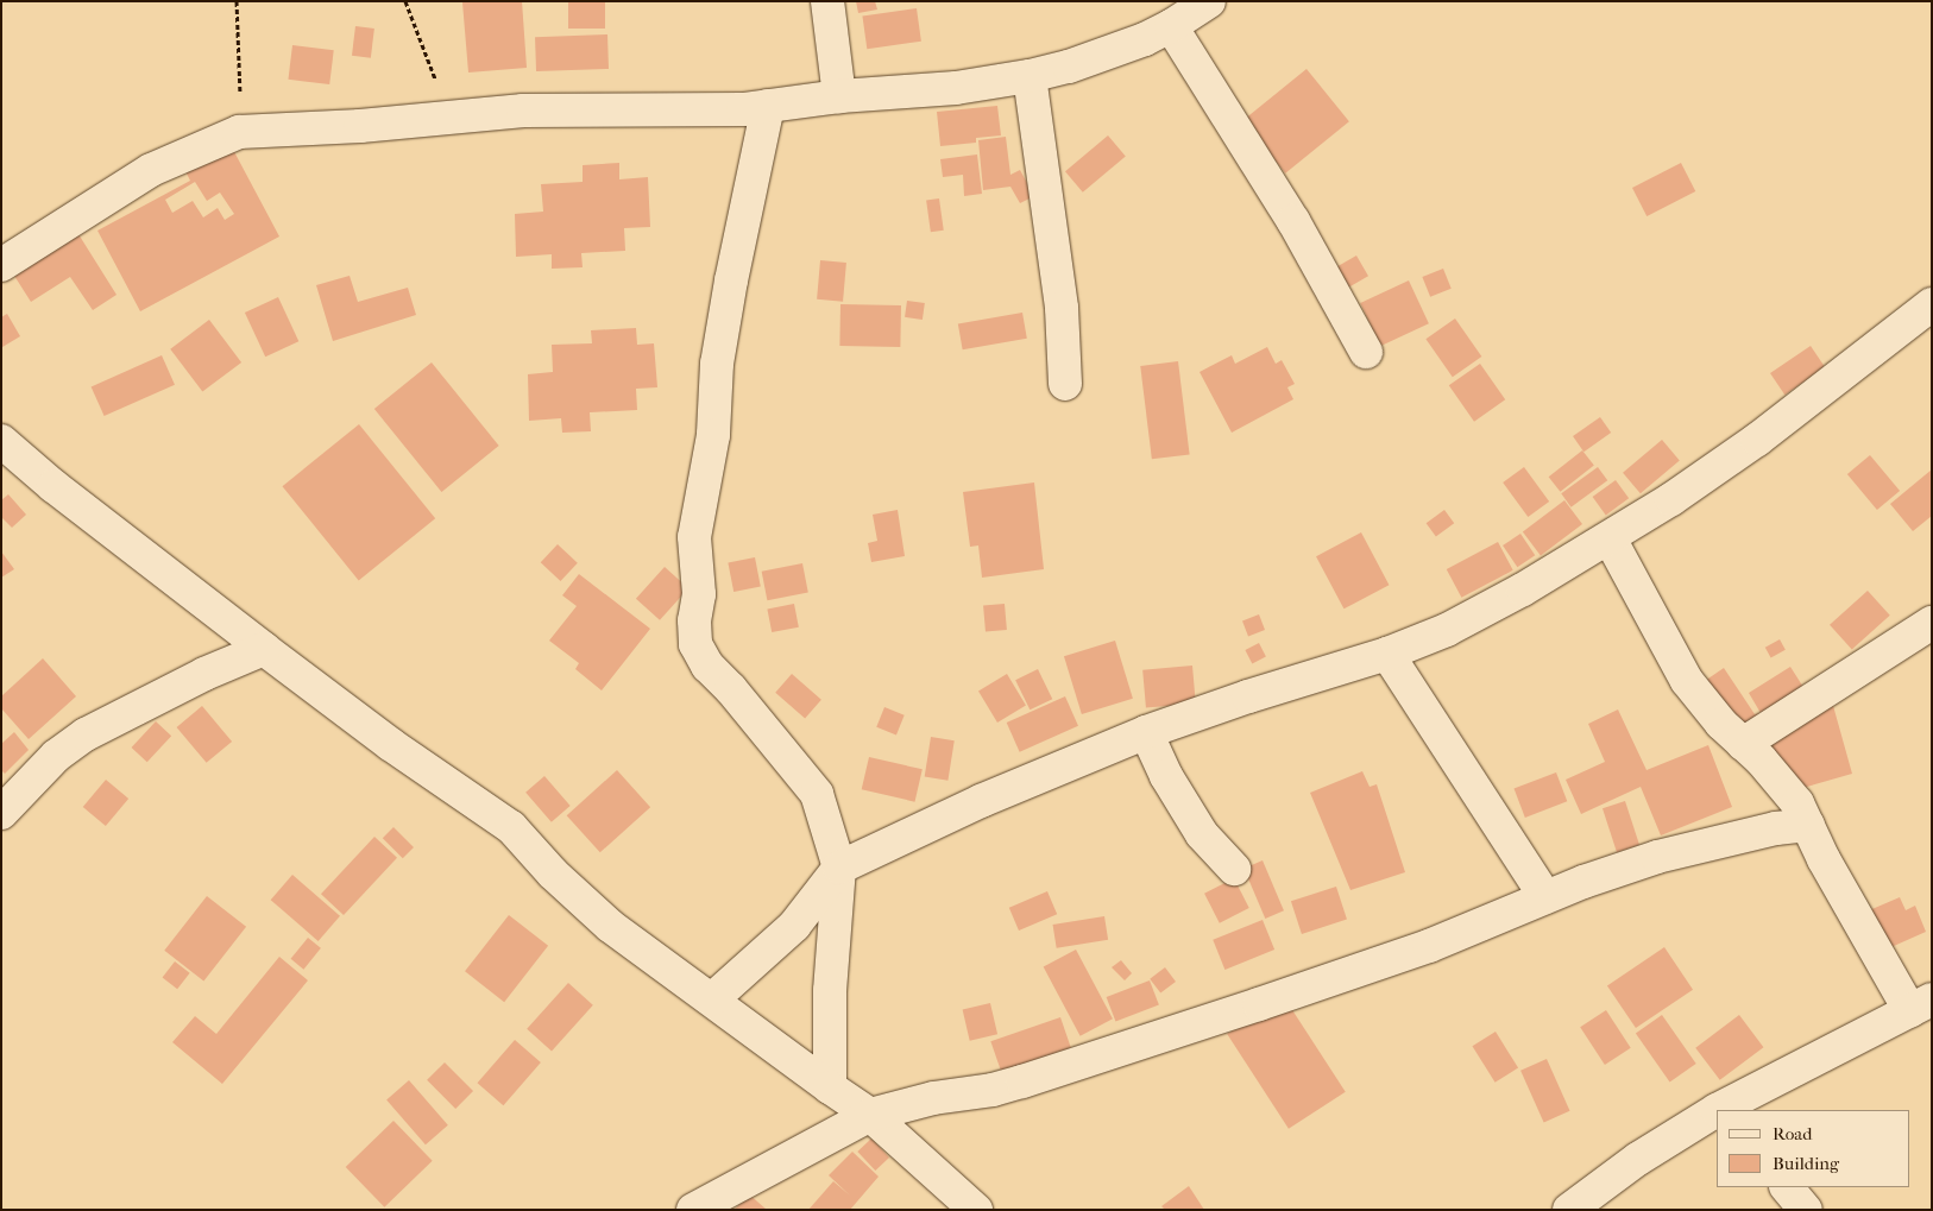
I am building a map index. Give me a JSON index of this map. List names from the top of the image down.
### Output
{
  "legend": ["Road", "Building"]
}
